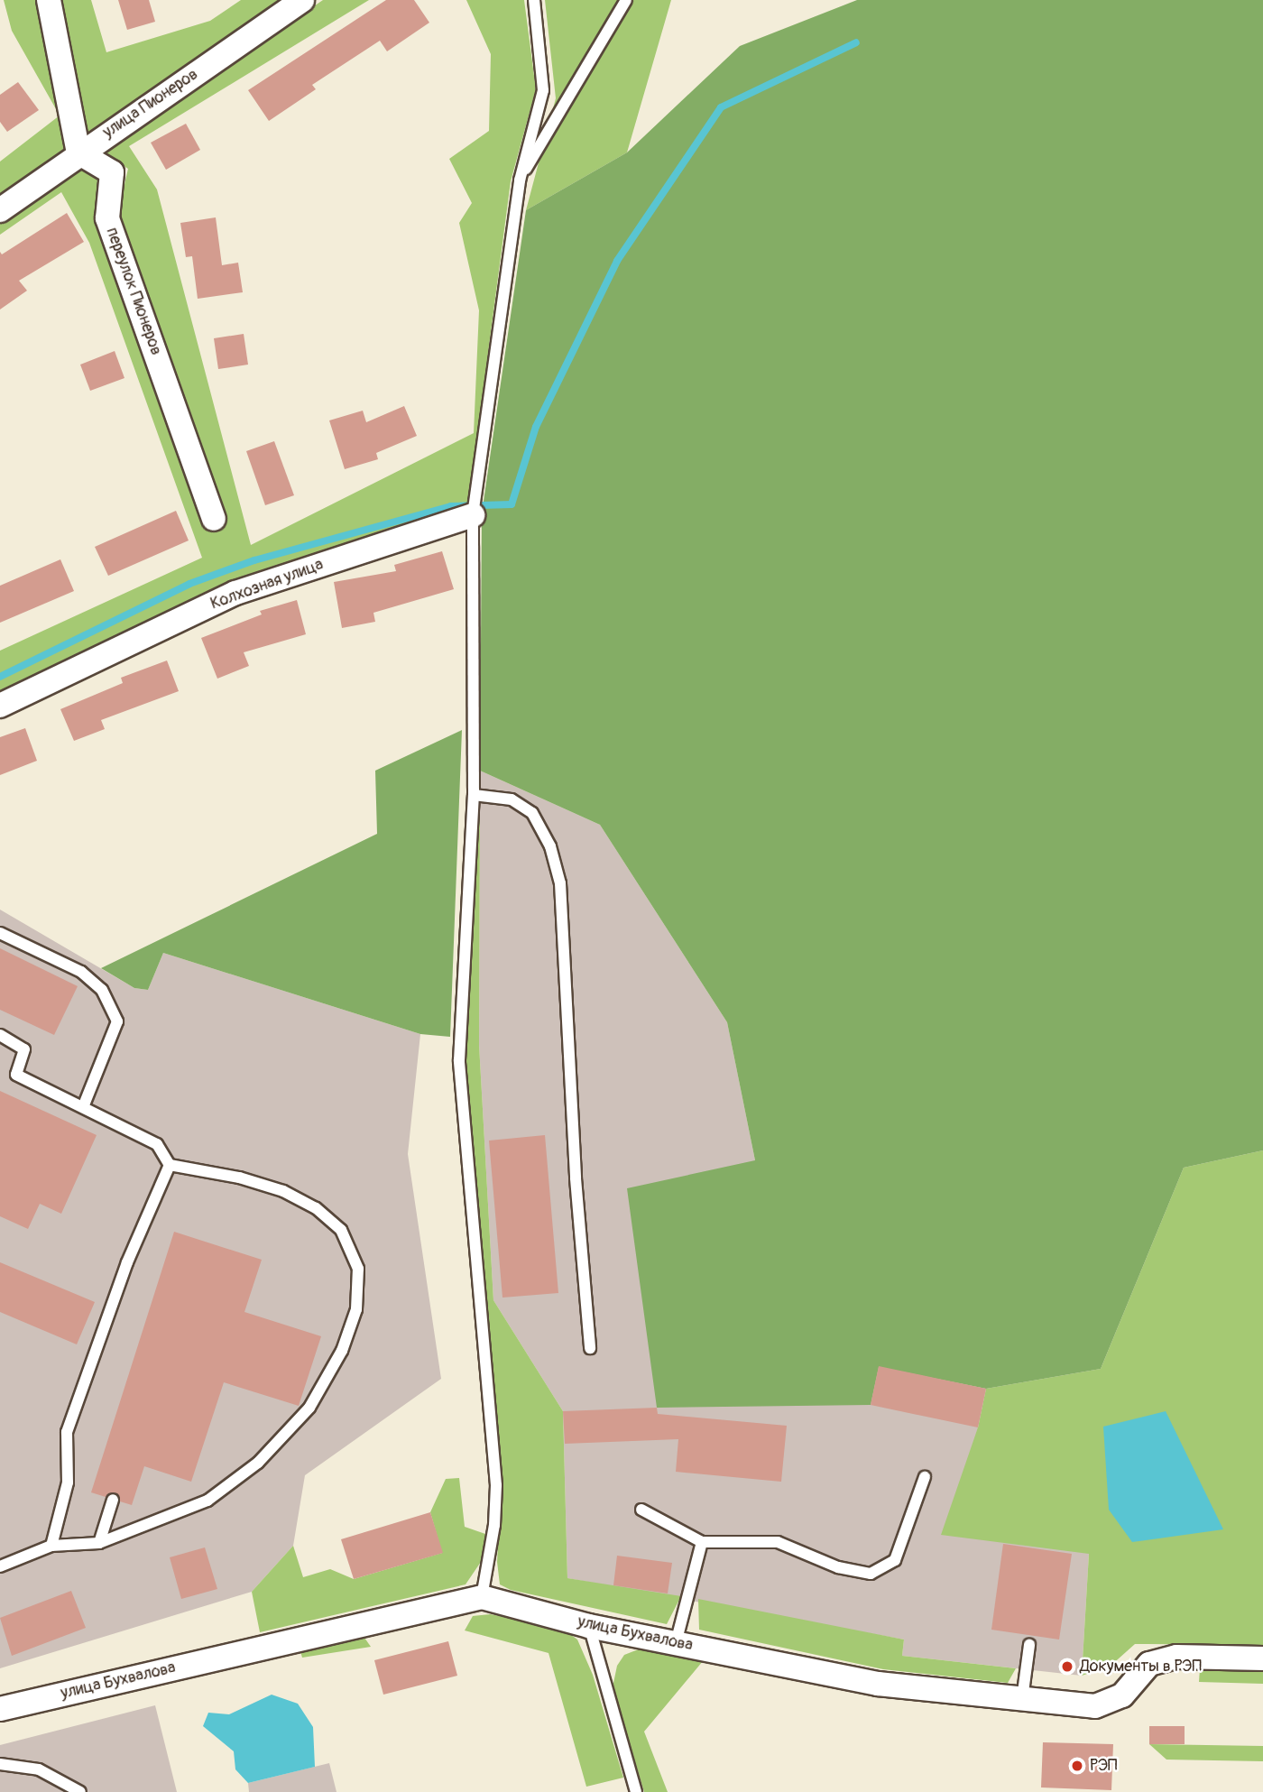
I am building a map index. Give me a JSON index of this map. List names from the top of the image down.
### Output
{
  "streets": {
    "street": [
      "улица Пионеров",
      "переулок Пионеров",
      "Колхозная улица",
      "улица Бухвалова"
    ]
  },
  "crossings": [
    ["улица Пионеров", "переулок Пионеров"]
  ],
  "places": ["Документы в РЭП", "РЭП"]
}
